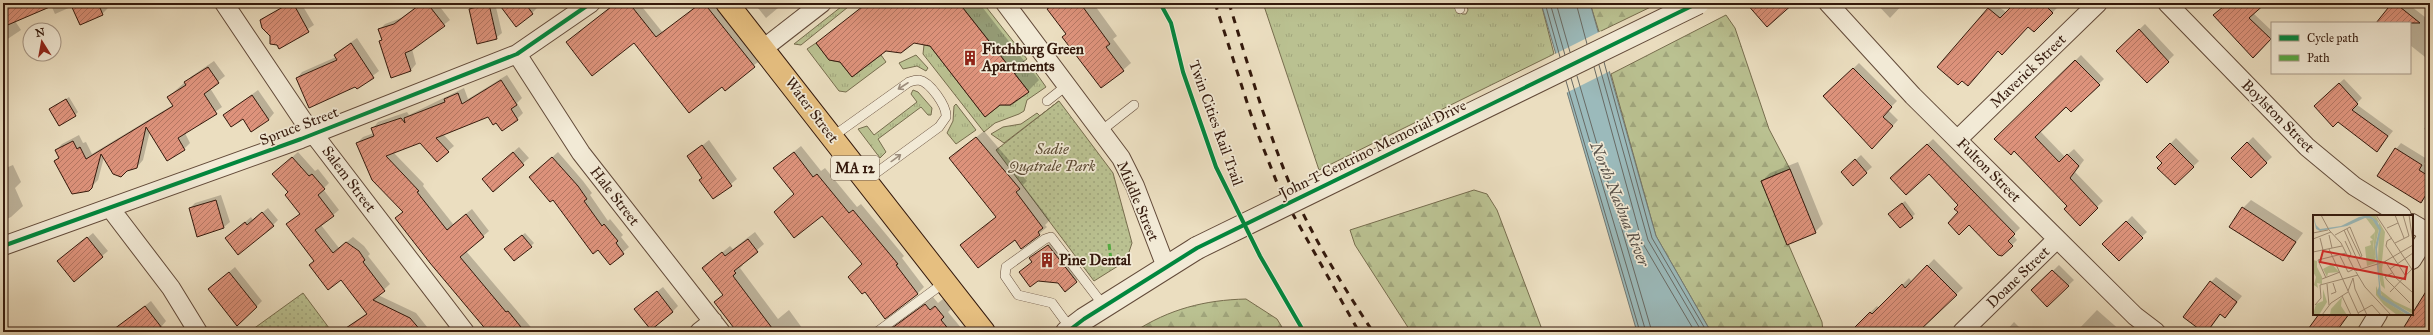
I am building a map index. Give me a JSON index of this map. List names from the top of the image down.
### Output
{
  "streets": {
    "highway": ["Water Street", "MA 12"],
    "street": [
      "Maverick Street",
      "Boylston Street",
      "Spruce Street",
      "John T Centrino Memorial Drive",
      "Fulton Street",
      "Salem Street",
      "Hale Street",
      "Middle Street",
      "Doane Street"
    ],
    "cycle path": ["Twin Cities Rail Trail"]
  },
  "crossings": [
    ["Maverick Street", "Fulton Street"],
    ["Spruce Street", "Salem Street"],
    ["Spruce Street", "Hale Street"],
    ["John T Centrino Memorial Drive", "Middle Street"],
    ["Fulton Street", "Doane Street"]
  ],
  "water": ["North Nashua River"],
  "parks": ["Sadie Quatrale Park"],
  "places": {
    "building": ["Fitchburg Green Apartments", "Pine Dental"]
  },
  "legend": ["Cycle path", "Path"],
  "north": "top"
}
